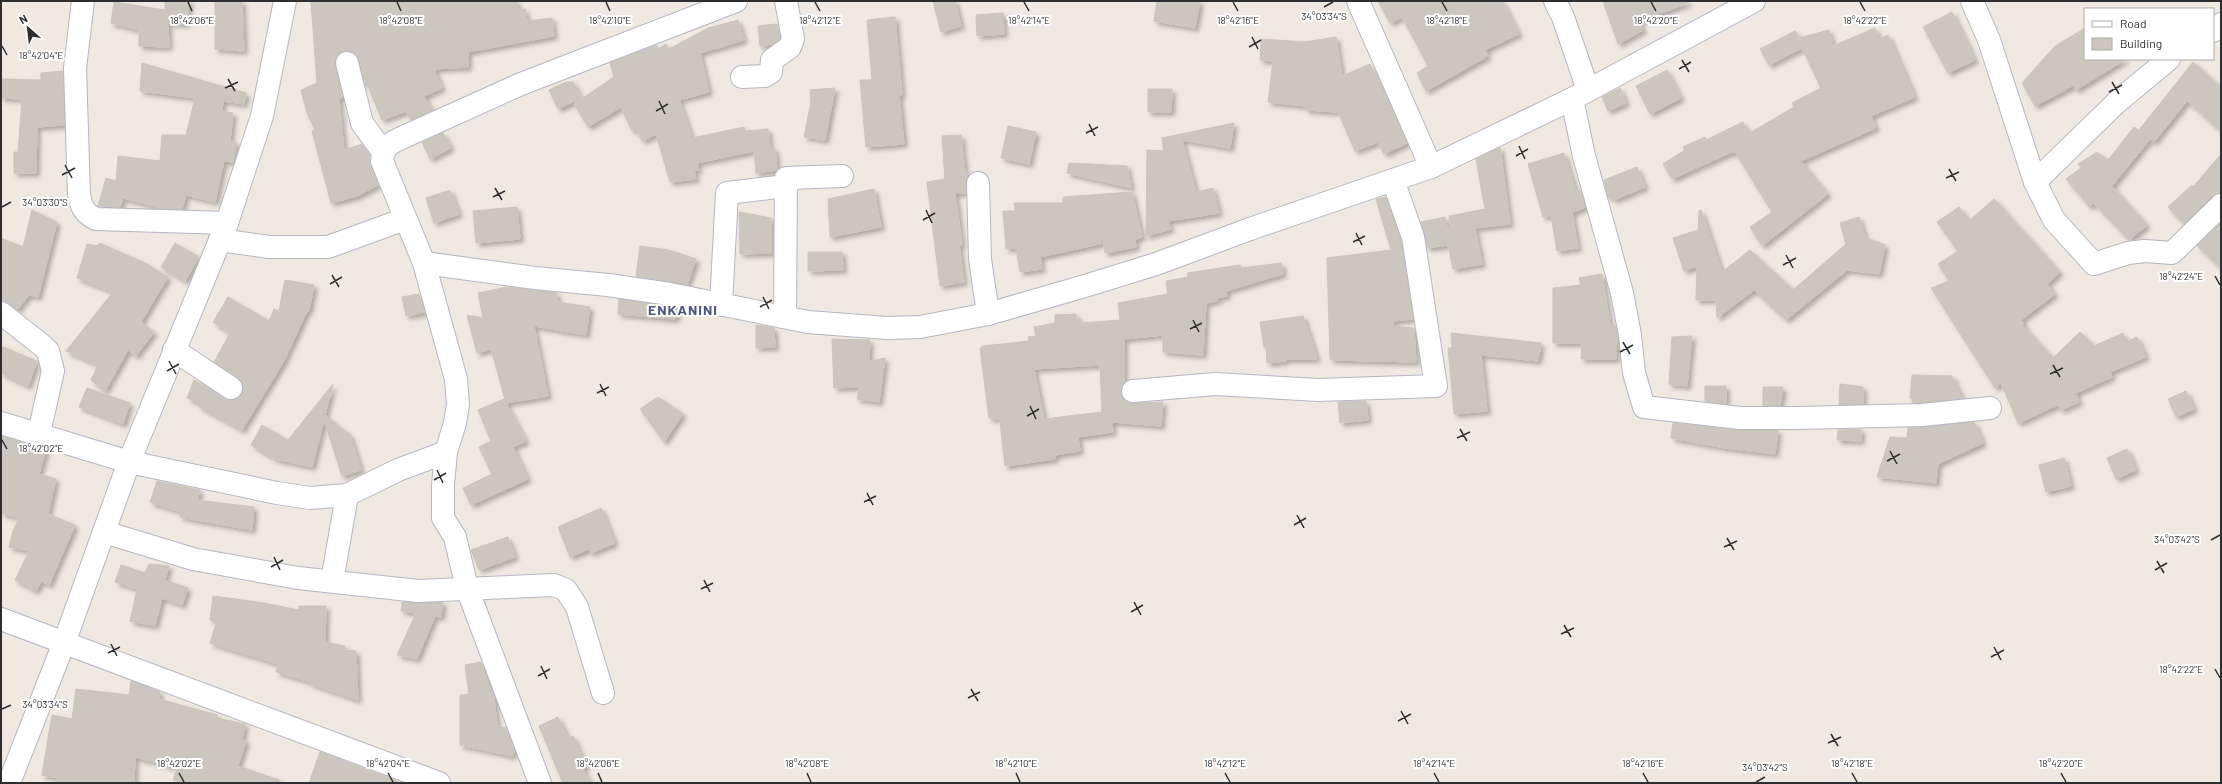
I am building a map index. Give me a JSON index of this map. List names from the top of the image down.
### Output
{
  "districts": ["ENKANINI"],
  "legend": ["Road", "Building"],
  "north": "top left",
  "coordinates": [
    "34°03'34\"S",
    "18°42'06\"E",
    "18°42'08\"E",
    "18°42'10\"E",
    "18°42'12\"E",
    "18°42'14\"E",
    "18°42'16\"E",
    "18°42'18\"E",
    "18°42'20\"E",
    "18°42'22\"E",
    "18°42'04\"E",
    "34°03'30\"S",
    "18°42'24\"E",
    "18°42'02\"E",
    "34°03'42\"S"
  ]
}
